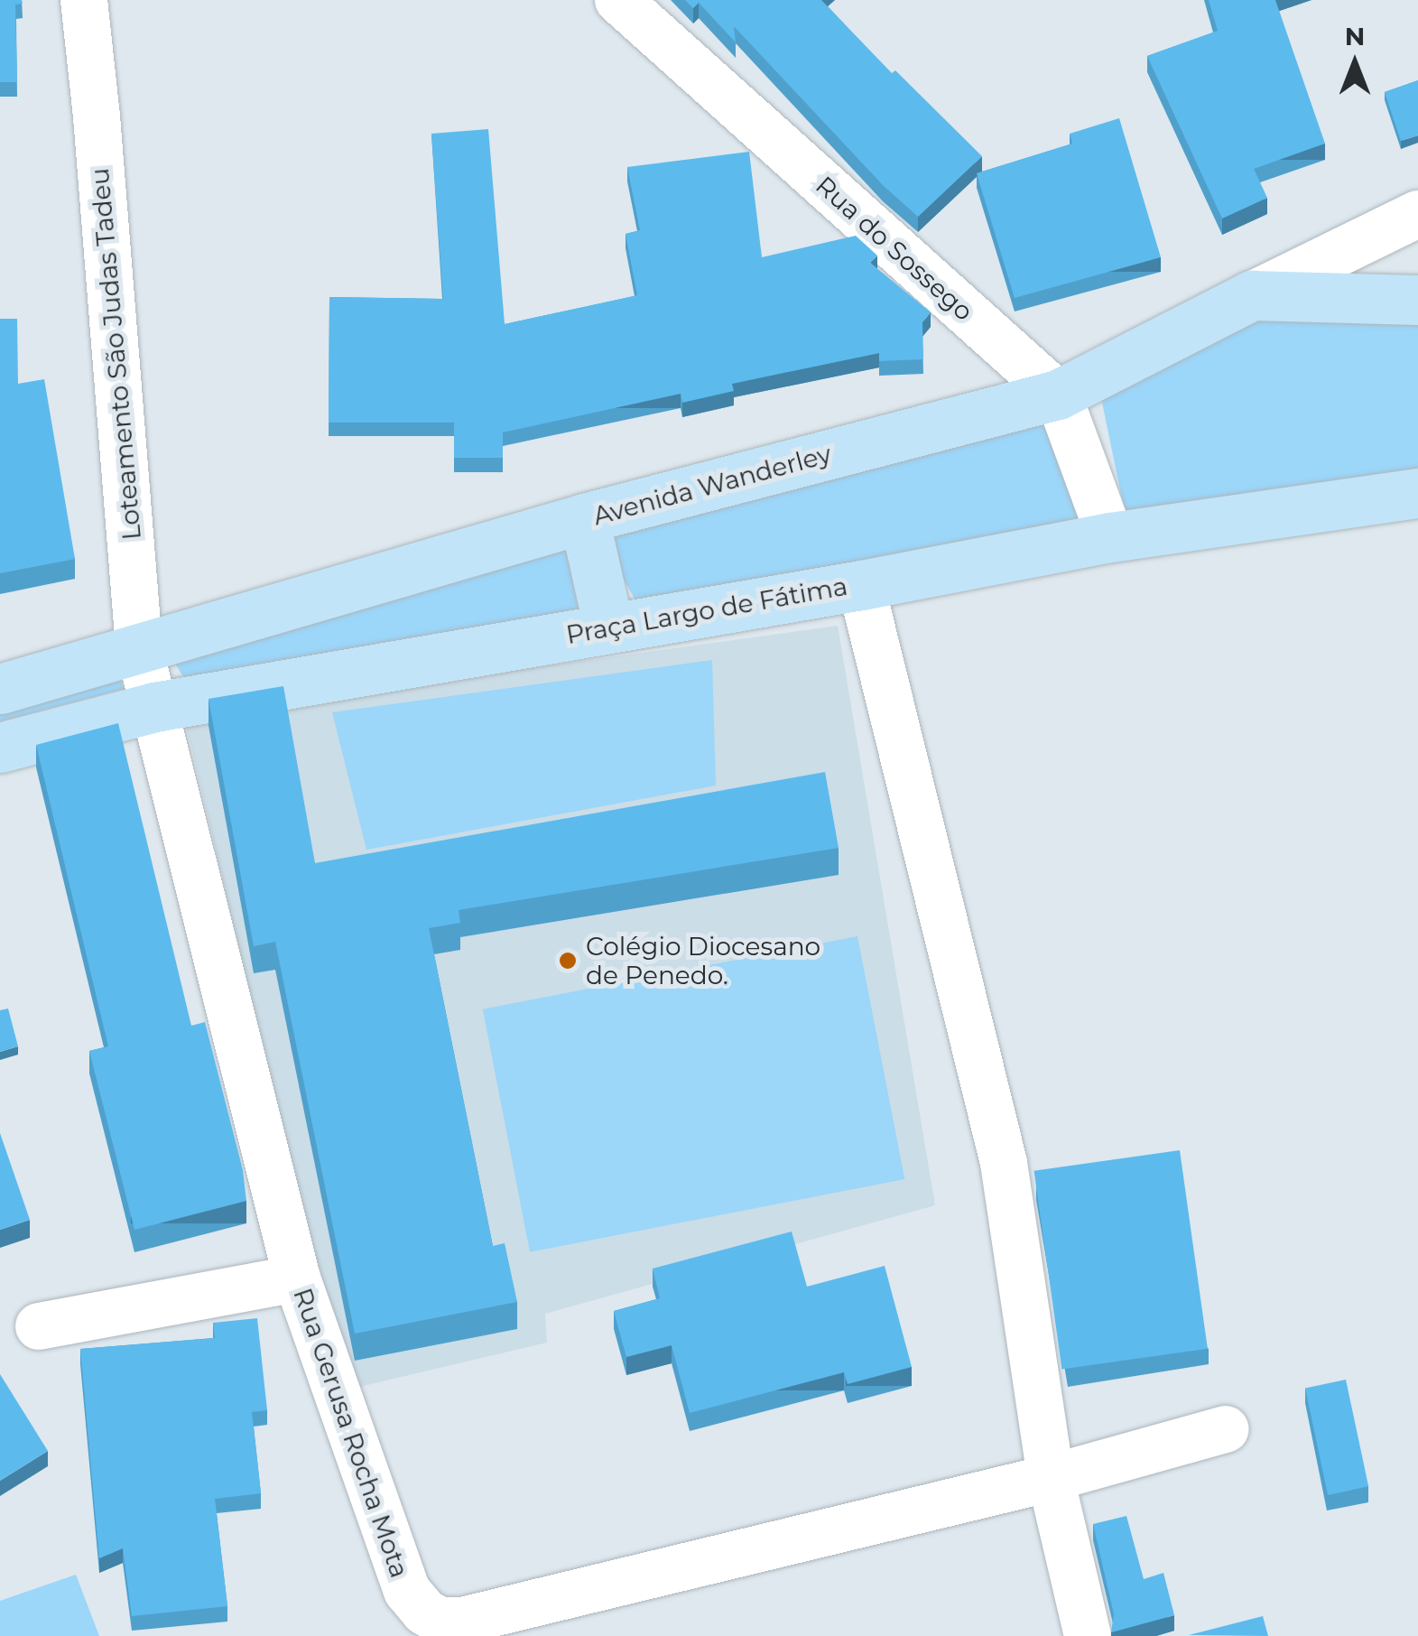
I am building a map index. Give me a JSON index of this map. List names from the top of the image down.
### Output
{
  "streets": {
    "main road": ["Avenida Wanderley", "Praça Largo de Fátima"],
    "street": ["Rua do Sossego", "Loteamento São Judas Tadeu", "Rua Gerusa Rocha Mota"]
  },
  "crossings": [
    ["Rua do Sossego", "Avenida Wanderley"],
    ["Rua do Sossego", "Praça Largo de Fátima"],
    ["Loteamento São Judas Tadeu", "Avenida Wanderley"],
    ["Loteamento São Judas Tadeu", "Praça Largo de Fátima"],
    ["Loteamento São Judas Tadeu", "Rua Gerusa Rocha Mota"],
    ["Praça Largo de Fátima", "Rua Gerusa Rocha Mota"]
  ],
  "places": ["Colégio Diocesano de Penedo."],
  "north": "top"
}
